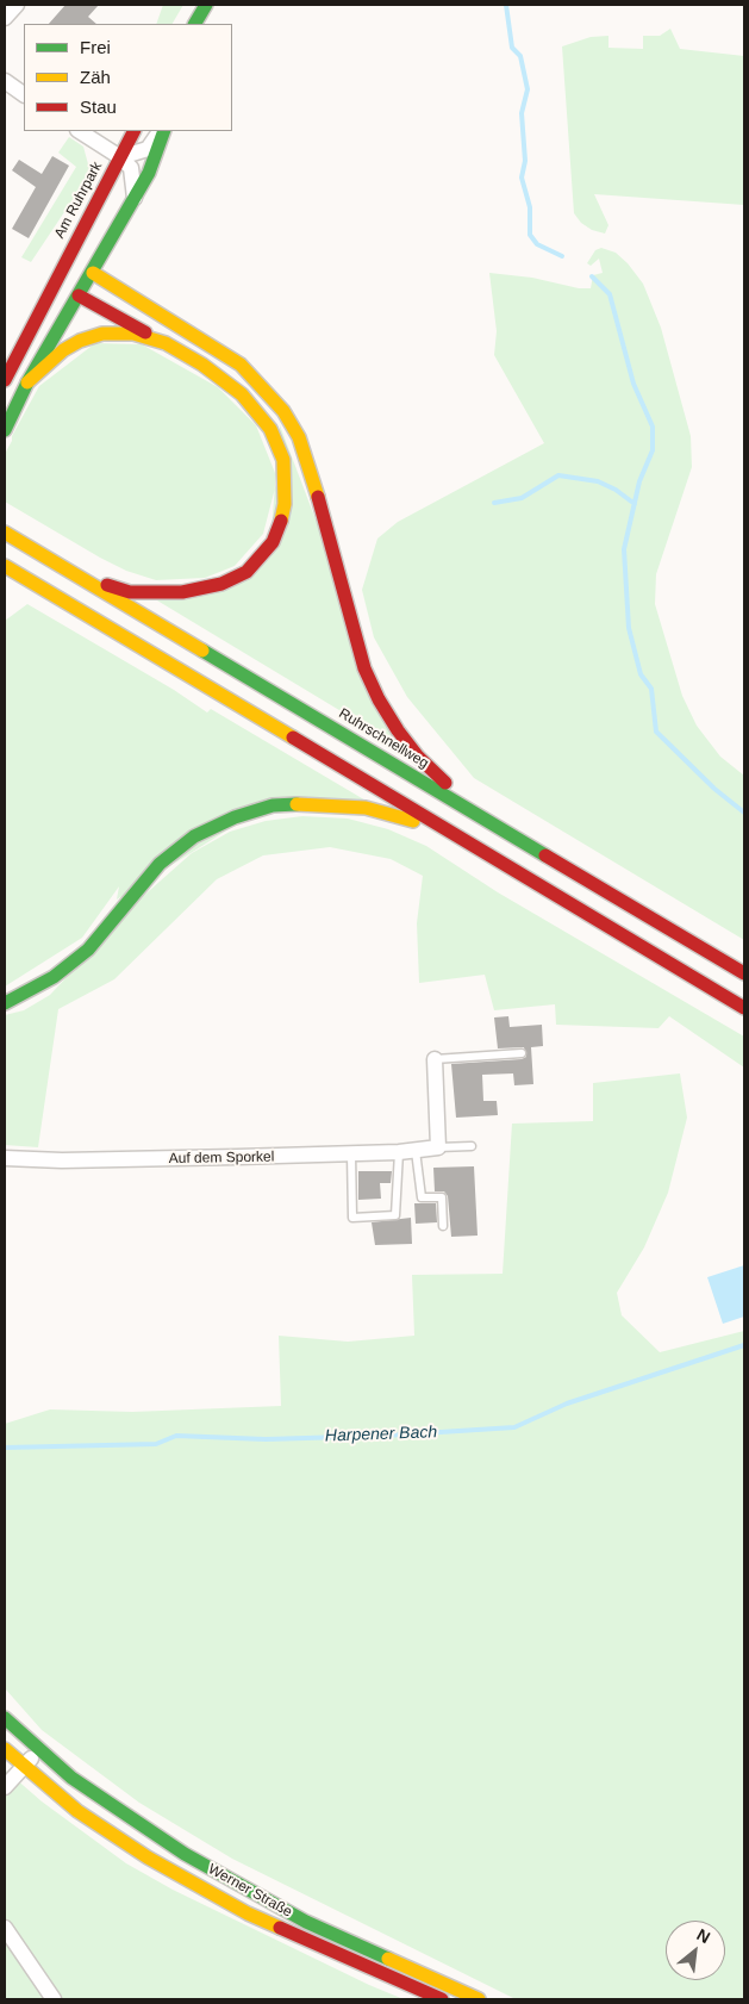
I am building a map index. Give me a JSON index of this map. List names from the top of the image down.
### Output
{
  "streets": {
    "main road": ["Am Ruhrpark", "Ruhrschnellweg", "Werner Straße"],
    "street": ["Auf dem Sporkel"]
  },
  "water": ["Harpener Bach"],
  "legend": ["Frei", "Zäh", "Stau"],
  "north": "top right"
}
